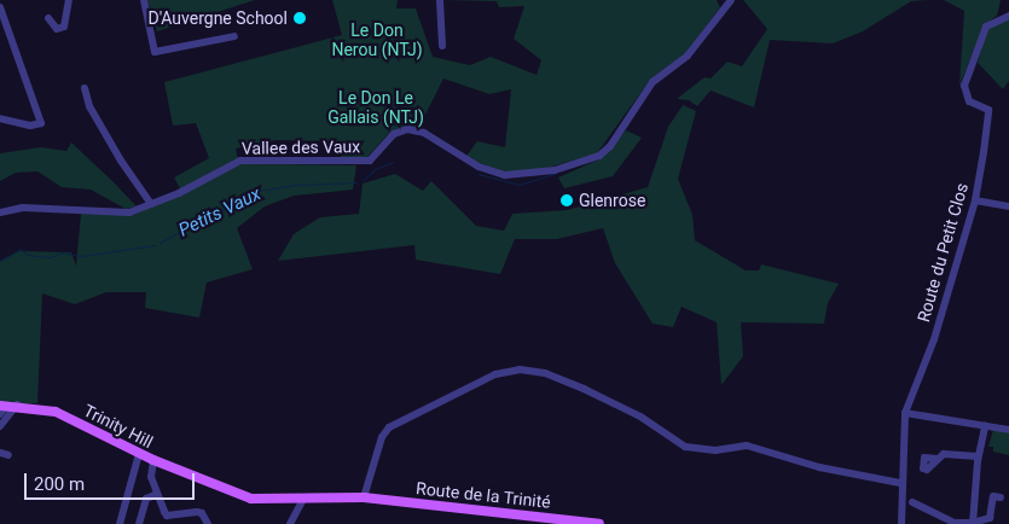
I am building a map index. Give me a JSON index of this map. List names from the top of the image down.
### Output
{
  "streets": {
    "main road": ["Trinity Hill", "Route de la Trinité"],
    "street": ["Vallee des Vaux", "Route du Petit Clos"]
  },
  "crossings": [
    ["Trinity Hill", "Route de la Trinité"]
  ],
  "water": ["Petits Vaux"],
  "parks": ["Le Don Nerou (NTJ)", "Le Don Le Gallais (NTJ)"],
  "places": ["D'Auvergne School", "Glenrose"],
  "scale_bar": "200 m"
}
